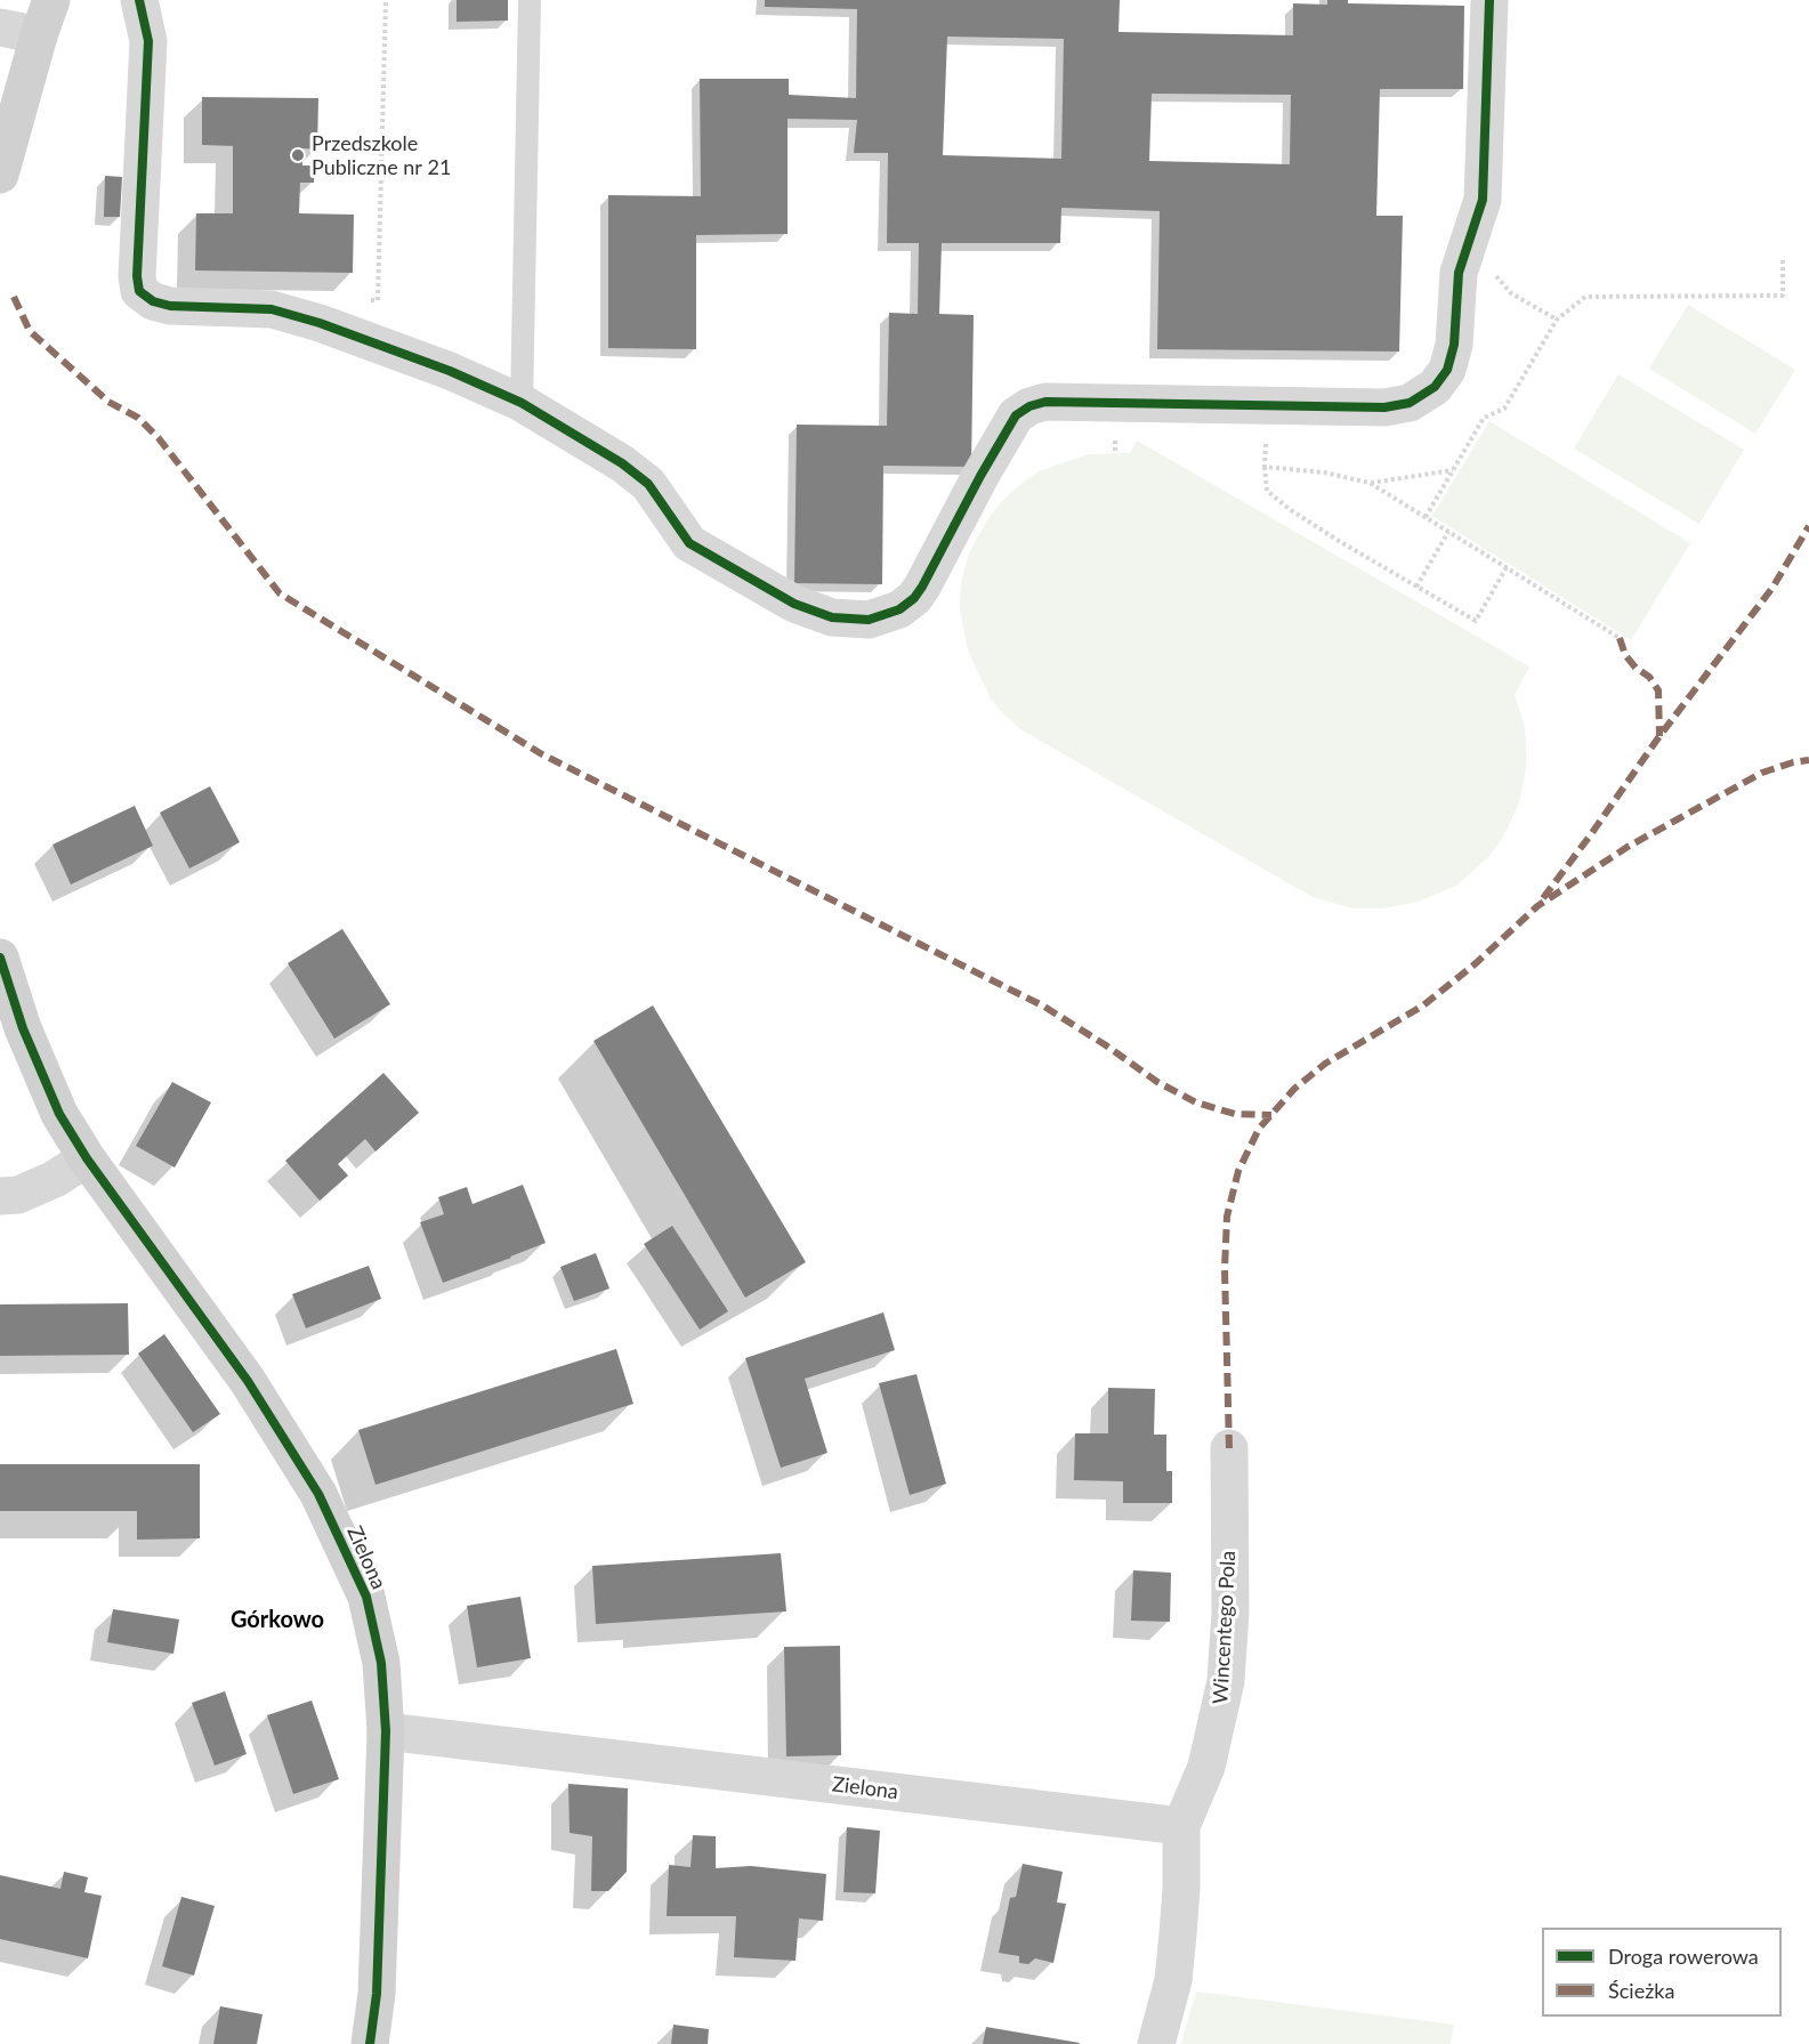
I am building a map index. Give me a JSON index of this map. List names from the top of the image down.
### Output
{
  "streets": {
    "street": ["Zielona", "Wincentego Pola"]
  },
  "crossings": [
    ["Zielona", "Wincentego Pola"]
  ],
  "districts": ["Górkowo"],
  "places": ["Przedszkole Publiczne nr 21"],
  "legend": ["Droga rowerowa", "Ścieżka"]
}
